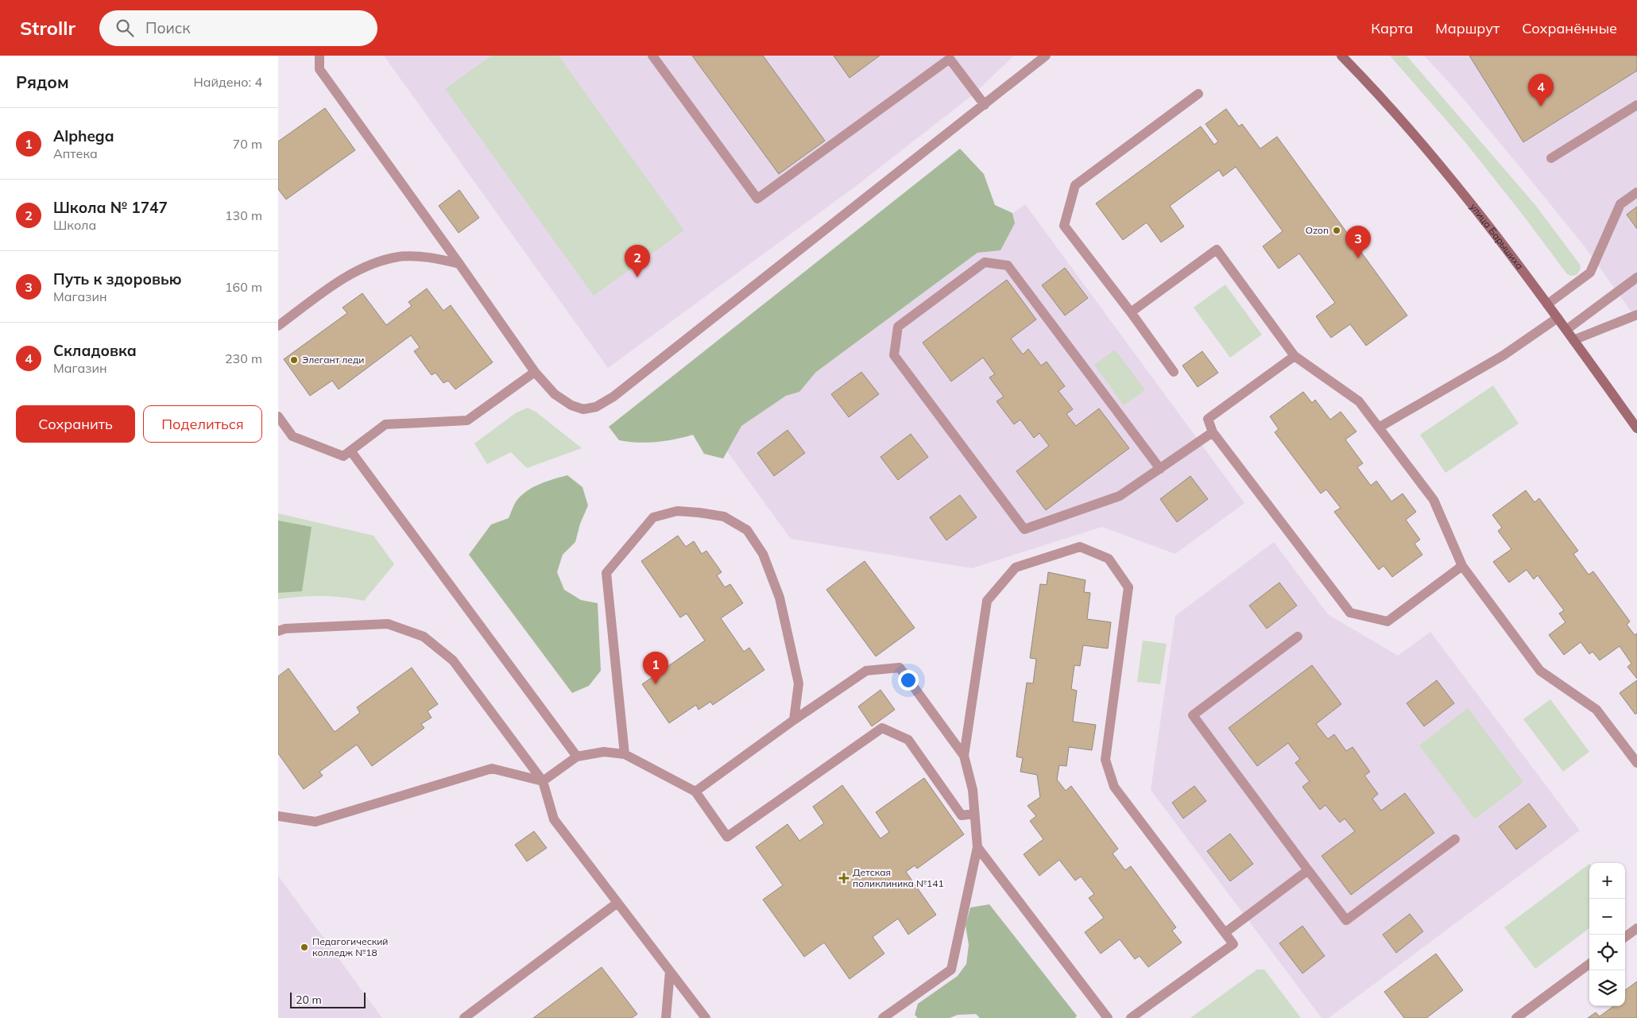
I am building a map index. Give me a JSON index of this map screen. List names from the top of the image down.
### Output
{
  "streets": {
    "main road": ["улица Барышиха"]
  },
  "places": {
    "other": ["Ozon", "Элегант леди", "Педагогический колледж №18"],
    "health": ["Детская поликлиника №141"]
  },
  "scale_bar": "20 m",
  "page": {
    "header": "Strollr",
    "search": "Поиск",
    "nav": ["Карта", "Маршрут", "Сохранённые"],
    "heading": ["Рядом", "Найдено: 4"],
    "pins": [
      "4",
      "3",
      "2",
      "1"
    ],
    "list": [
      {
        "mark": "1",
        "name": "Alphega",
        "note": "Аптека",
        "value": "70 m"
      },
      {
        "mark": "2",
        "name": "Школа № 1747",
        "note": "Школа",
        "value": "130 m"
      },
      {
        "mark": "3",
        "name": "Путь к здоровью",
        "note": "Магазин",
        "value": "160 m"
      },
      {
        "mark": "4",
        "name": "Складовка",
        "note": "Магазин",
        "value": "230 m"
      }
    ],
    "buttons": ["Сохранить", "Поделиться"],
    "map_buttons": ["+", "−"],
    "scale": "20 m"
  }
}
